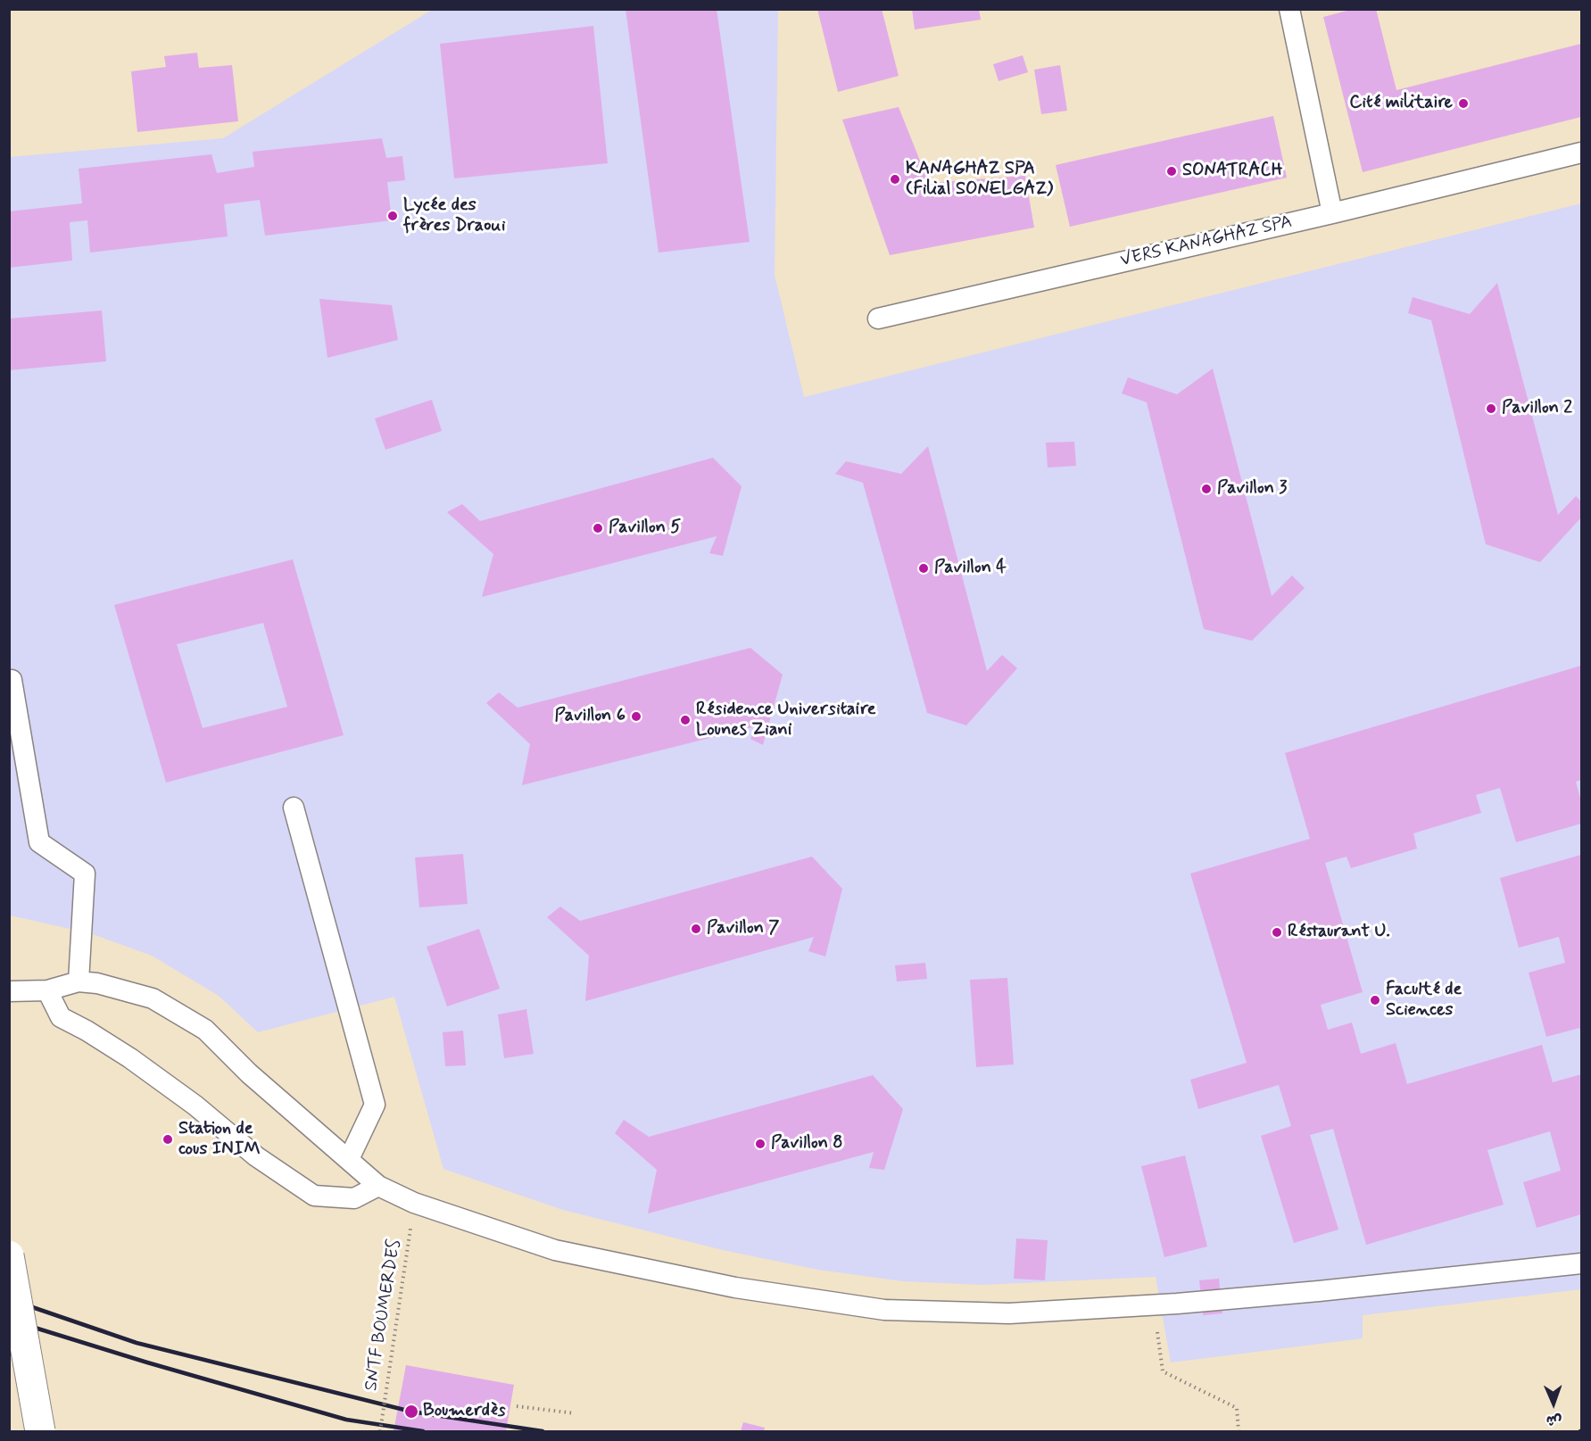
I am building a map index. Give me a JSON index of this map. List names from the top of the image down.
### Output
{
  "streets": {
    "lane": ["VERS KANAGHAZ SPA"],
    "path": ["SNTF BOUMERDES"]
  },
  "places": [
    "Cité militaire",
    "SONATRACH",
    "KANAGHAZ SPA (Filial SONELGAZ)",
    "Lycée des frères Draoui",
    "Pavillon 2",
    "Pavillon 3",
    "Pavillon 5",
    "Pavillon 4",
    "Pavillon 6",
    "Résidence Universitaire Lounes Ziani",
    "Pavillon 7",
    "Réstaurant U.",
    "Faculté de Sciences",
    "Station de cous INIM",
    "Pavillon 8",
    "Boumerdès"
  ],
  "north": "bottom"
}
